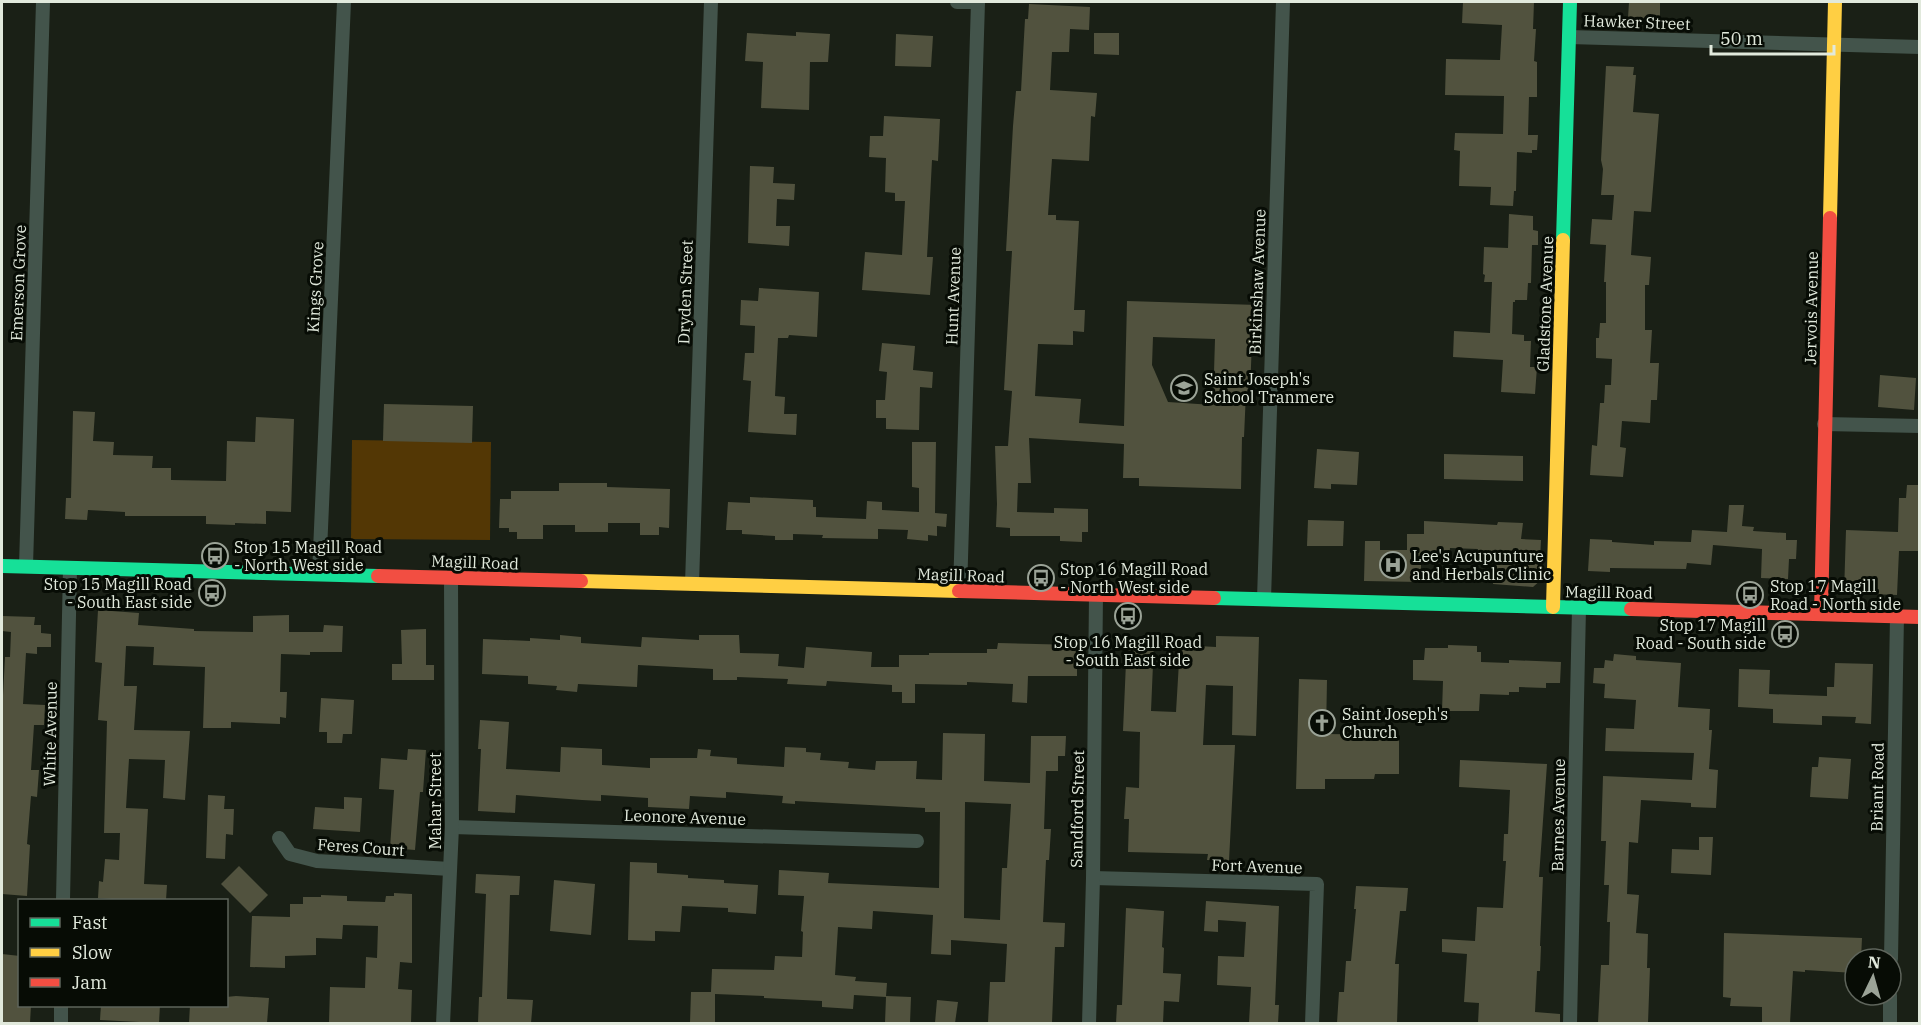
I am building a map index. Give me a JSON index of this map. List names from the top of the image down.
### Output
{
  "streets": {
    "main road": ["Gladstone Avenue", "Jervois Avenue", "Magill Road"],
    "street": [
      "Hawker Street",
      "Birkinshaw Avenue",
      "Emerson Grove",
      "Kings Grove",
      "Dryden Street",
      "Hunt Avenue",
      "White Avenue",
      "Briant Road",
      "Mahar Street",
      "Sandford Street",
      "Barnes Avenue",
      "Leonore Avenue",
      "Feres Court",
      "Fort Avenue"
    ]
  },
  "crossings": [
    ["Hawker Street", "Gladstone Avenue"],
    ["Hawker Street", "Jervois Avenue"],
    ["Birkinshaw Avenue", "Magill Road"],
    ["Emerson Grove", "Magill Road"],
    ["Kings Grove", "Magill Road"],
    ["Dryden Street", "Magill Road"],
    ["Hunt Avenue", "Magill Road"],
    ["Gladstone Avenue", "Magill Road"],
    ["Jervois Avenue", "Magill Road"],
    ["Magill Road", "White Avenue"],
    ["Magill Road", "Briant Road"],
    ["Magill Road", "Mahar Street"],
    ["Magill Road", "Sandford Street"],
    ["Magill Road", "Barnes Avenue"],
    ["Mahar Street", "Leonore Avenue"],
    ["Mahar Street", "Feres Court"],
    ["Sandford Street", "Fort Avenue"]
  ],
  "places": {
    "school or university": ["Saint Joseph's School Tranmere"],
    "bus stop": [
      "Stop 15 Magill Road - North West side",
      "Stop 16 Magill Road - North West side",
      "Stop 15 Magill Road - South East side",
      "Stop 17 Magill Road - North side",
      "Stop 16 Magill Road - South East side",
      "Stop 17 Magill Road - South side"
    ],
    "hospital": ["Lee's Acupunture and Herbals Clinic"],
    "church": ["Saint Joseph's Church"]
  },
  "legend": ["Fast", "Slow", "Jam"],
  "scale_bar": "50 m",
  "north": "top"
}
